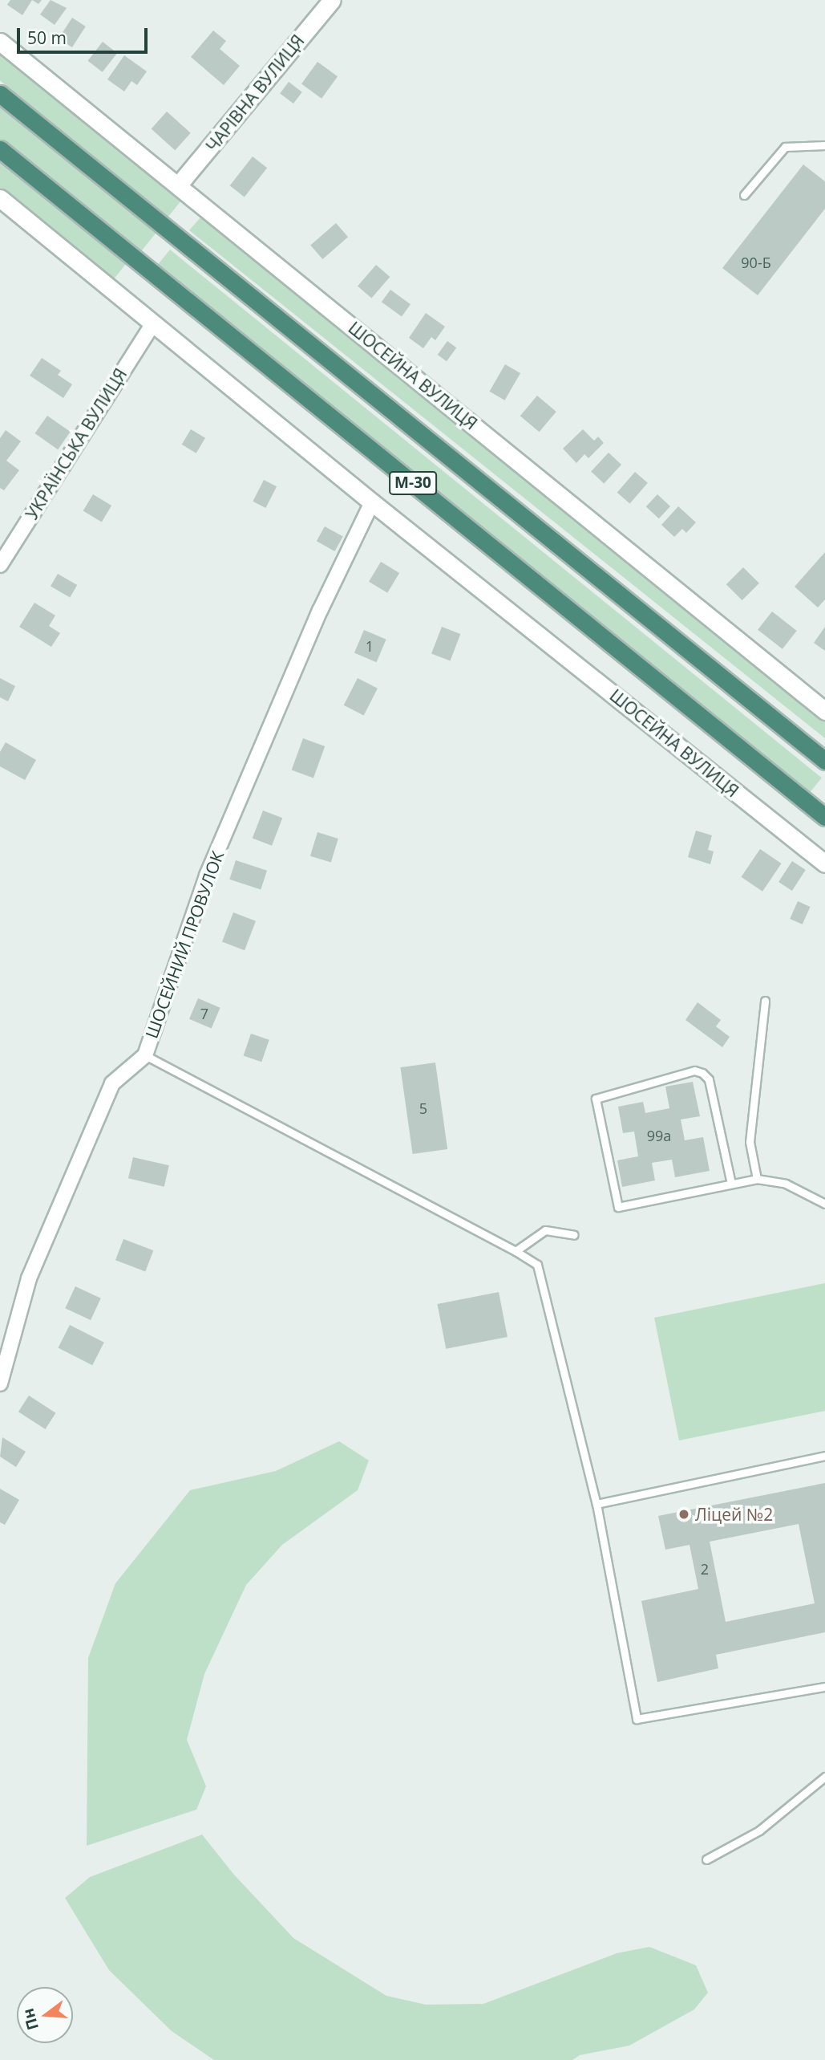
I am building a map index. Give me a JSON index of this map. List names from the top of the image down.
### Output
{
  "streets": {
    "highway": ["М-30"],
    "street": [
      "ЧАРІВНА ВУЛИЦЯ",
      "ШОСЕЙНА ВУЛИЦЯ",
      "УКРАЇНСЬКА ВУЛИЦЯ",
      "ШОСЕЙНИЙ ПРОВУЛОК"
    ]
  },
  "crossings": [
    ["ЧАРІВНА ВУЛИЦЯ", "ШОСЕЙНА ВУЛИЦЯ"],
    ["ШОСЕЙНА ВУЛИЦЯ", "УКРАЇНСЬКА ВУЛИЦЯ"],
    ["ШОСЕЙНА ВУЛИЦЯ", "ШОСЕЙНИЙ ПРОВУЛОК"]
  ],
  "places": ["Ліцей №2"],
  "house_numbers": [
    "90-Б",
    "1",
    "7",
    "5",
    "99а",
    "2"
  ],
  "scale_bar": "50 m",
  "north": "left"
}
